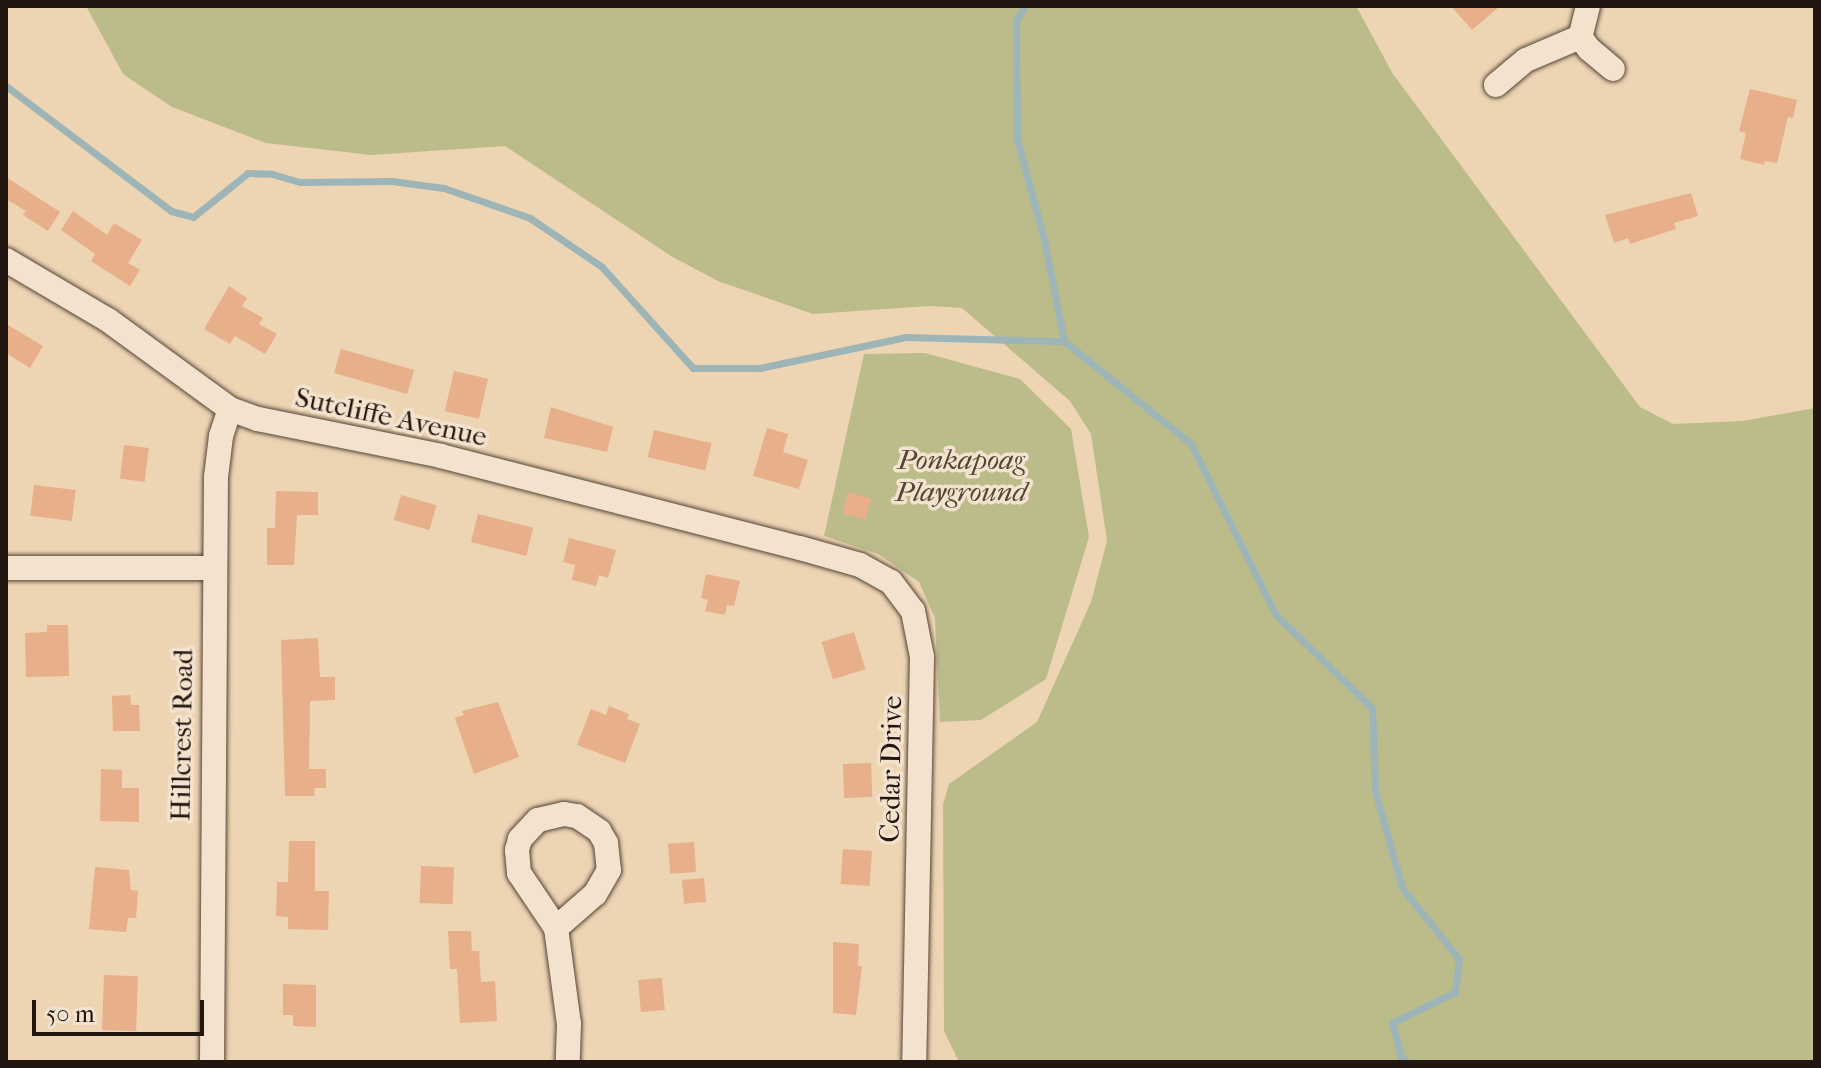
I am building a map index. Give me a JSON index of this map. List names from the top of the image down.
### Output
{
  "streets": {
    "street": ["Sutcliffe Avenue", "Hillcrest Road", "Cedar Drive"]
  },
  "crossings": [
    ["Sutcliffe Avenue", "Hillcrest Road"],
    ["Sutcliffe Avenue", "Cedar Drive"]
  ],
  "parks": ["Ponkapoag Playground"],
  "scale_bar": "50 m"
}
